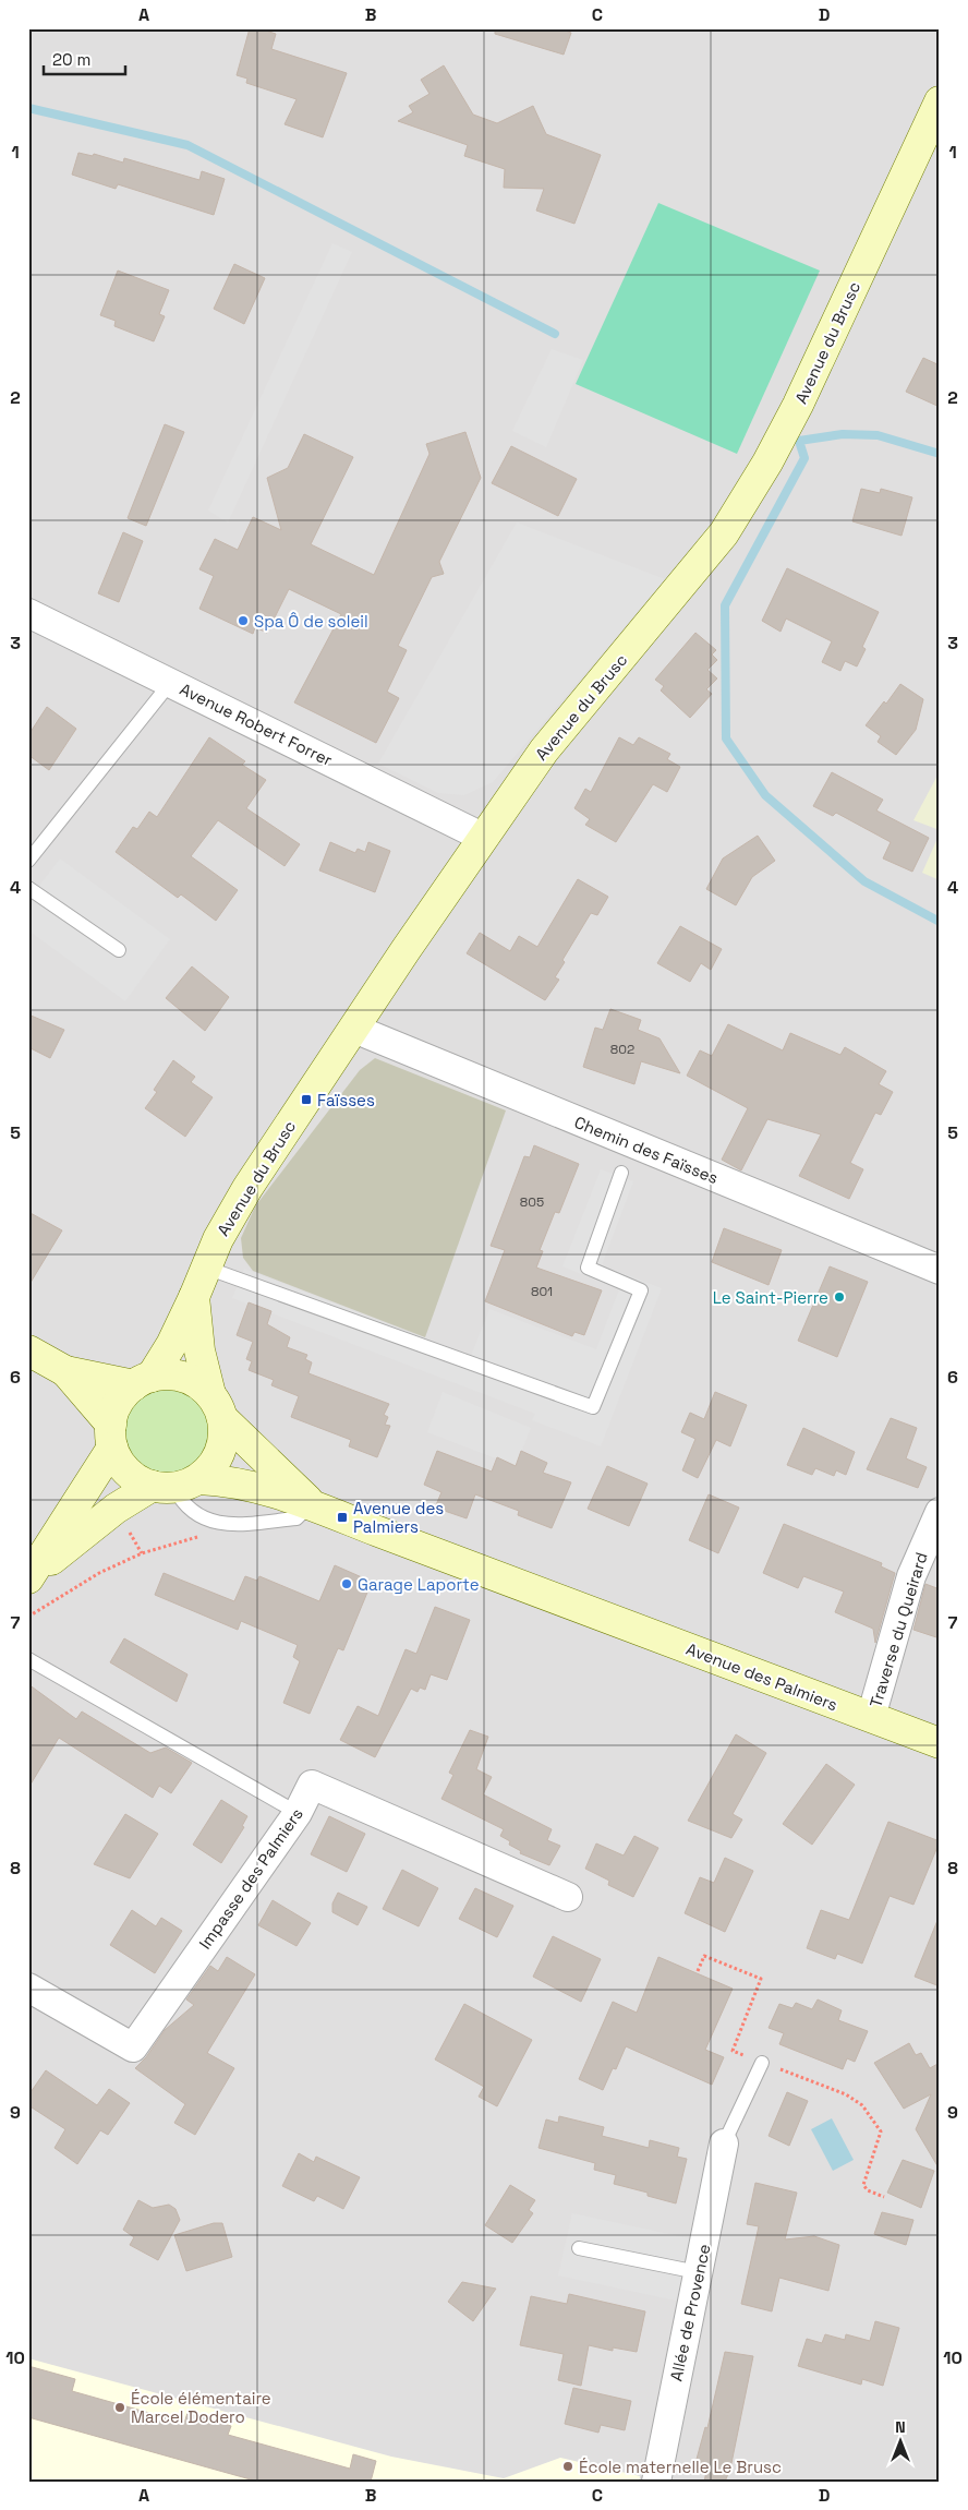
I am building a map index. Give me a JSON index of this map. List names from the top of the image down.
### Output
{
  "streets": {
    "street": [
      "Avenue du Brusc",
      "Avenue Robert Forrer",
      "Chemin des Faïsses",
      "Traverse du Queirard",
      "Avenue des Palmiers",
      "Impasse des Palmiers",
      "Allée de Provence"
    ]
  },
  "crossings": [
    ["Avenue du Brusc", "Avenue Robert Forrer"],
    ["Avenue du Brusc", "Chemin des Faïsses"],
    ["Avenue du Brusc", "Avenue des Palmiers"],
    ["Traverse du Queirard", "Avenue des Palmiers"]
  ],
  "places": {
    "other": [
      "Spa Ô de soleil",
      "Le Saint-Pierre",
      "Garage Laporte",
      "École élémentaire Marcel Dodero",
      "École maternelle Le Brusc"
    ],
    "transit": ["Faïsses", "Avenue des Palmiers"]
  },
  "house_numbers": ["802", "805", "801"],
  "scale_bar": "20 m",
  "north": "top",
  "grid": {
    "columns": [
      "A",
      "B",
      "C",
      "D"
    ],
    "rows": [
      "1",
      "2",
      "3",
      "4",
      "5",
      "6",
      "7",
      "8",
      "9",
      "10"
    ]
  }
}
